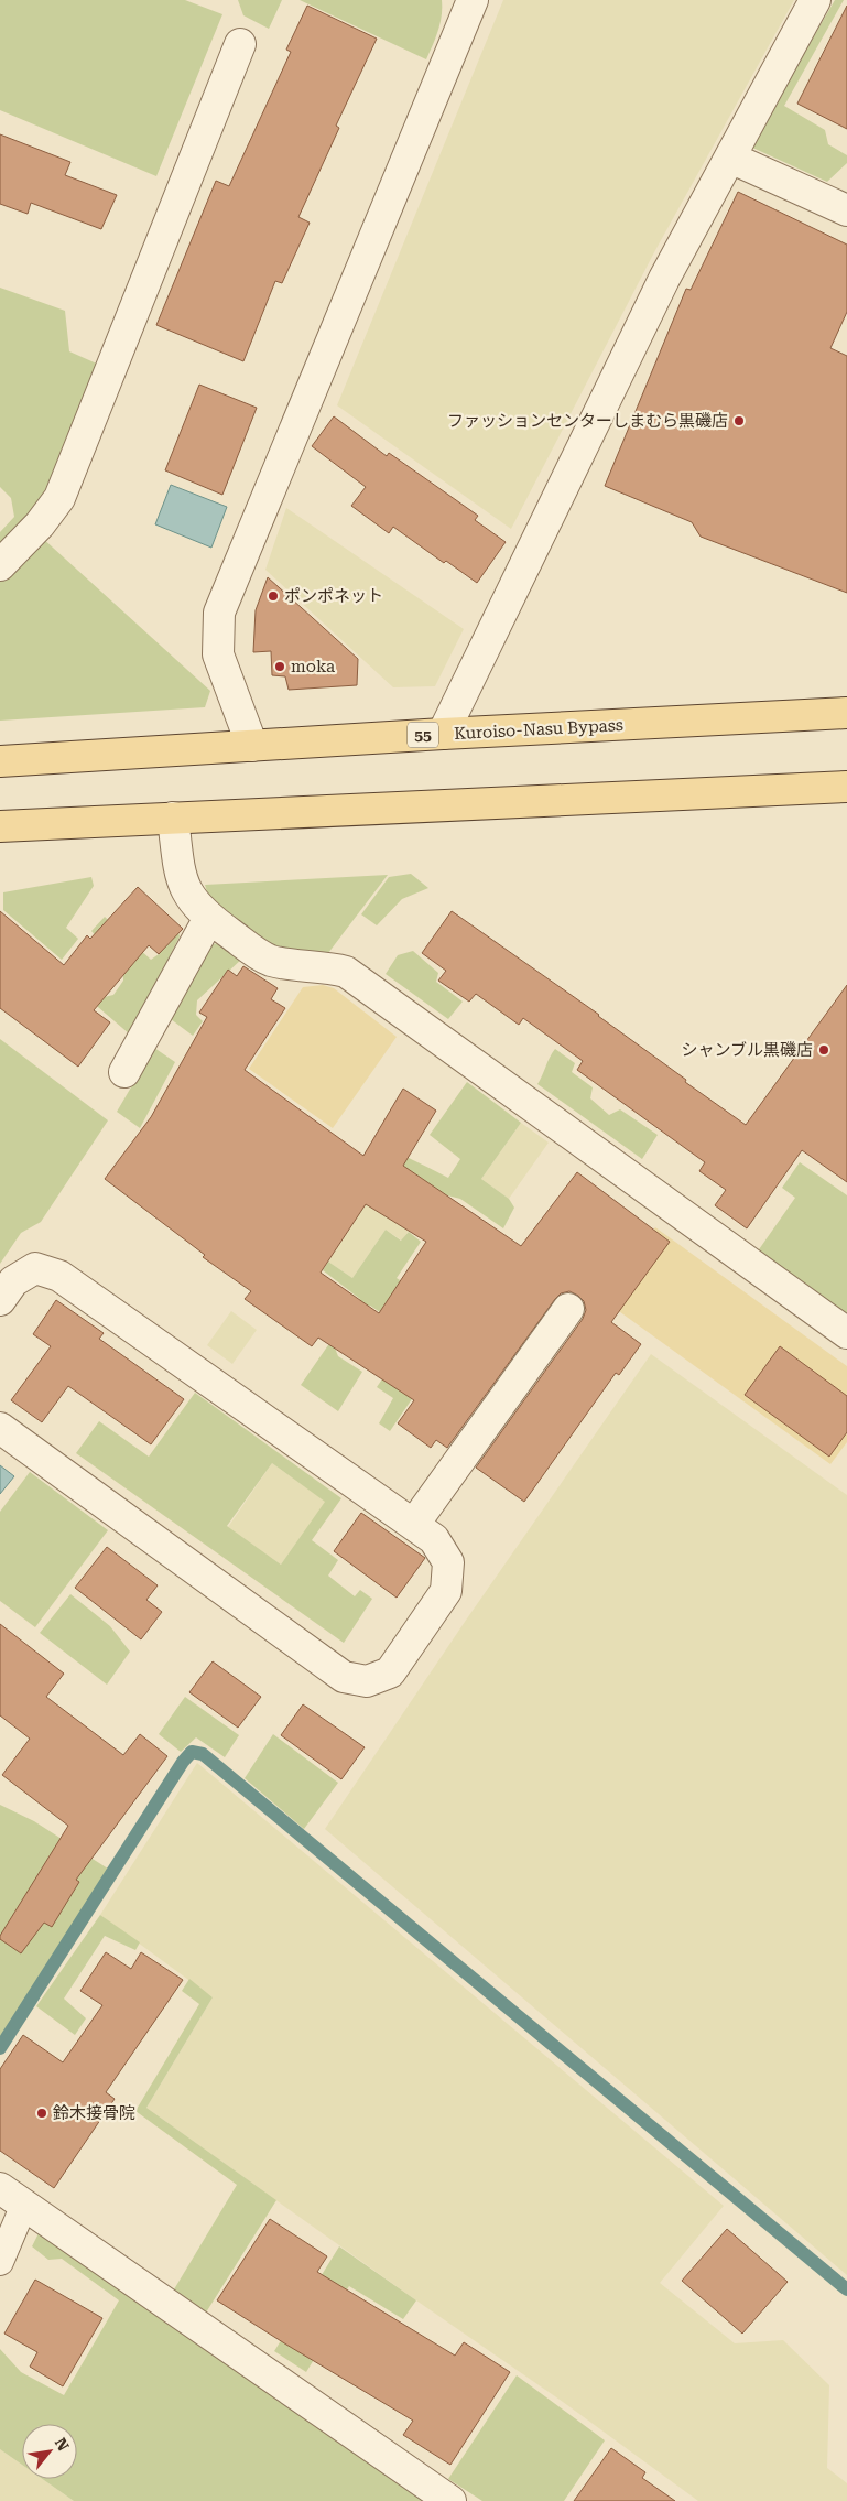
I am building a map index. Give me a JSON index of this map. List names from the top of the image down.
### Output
{
  "streets": {
    "main road": ["Kuroiso-Nasu Bypass", "55"]
  },
  "places": [
    "ファッションセンターしまむら黒磯店",
    "ポンポネット",
    "moka",
    "シャンブル黒磯店",
    "鈴木接骨院"
  ],
  "north": "top right"
}
